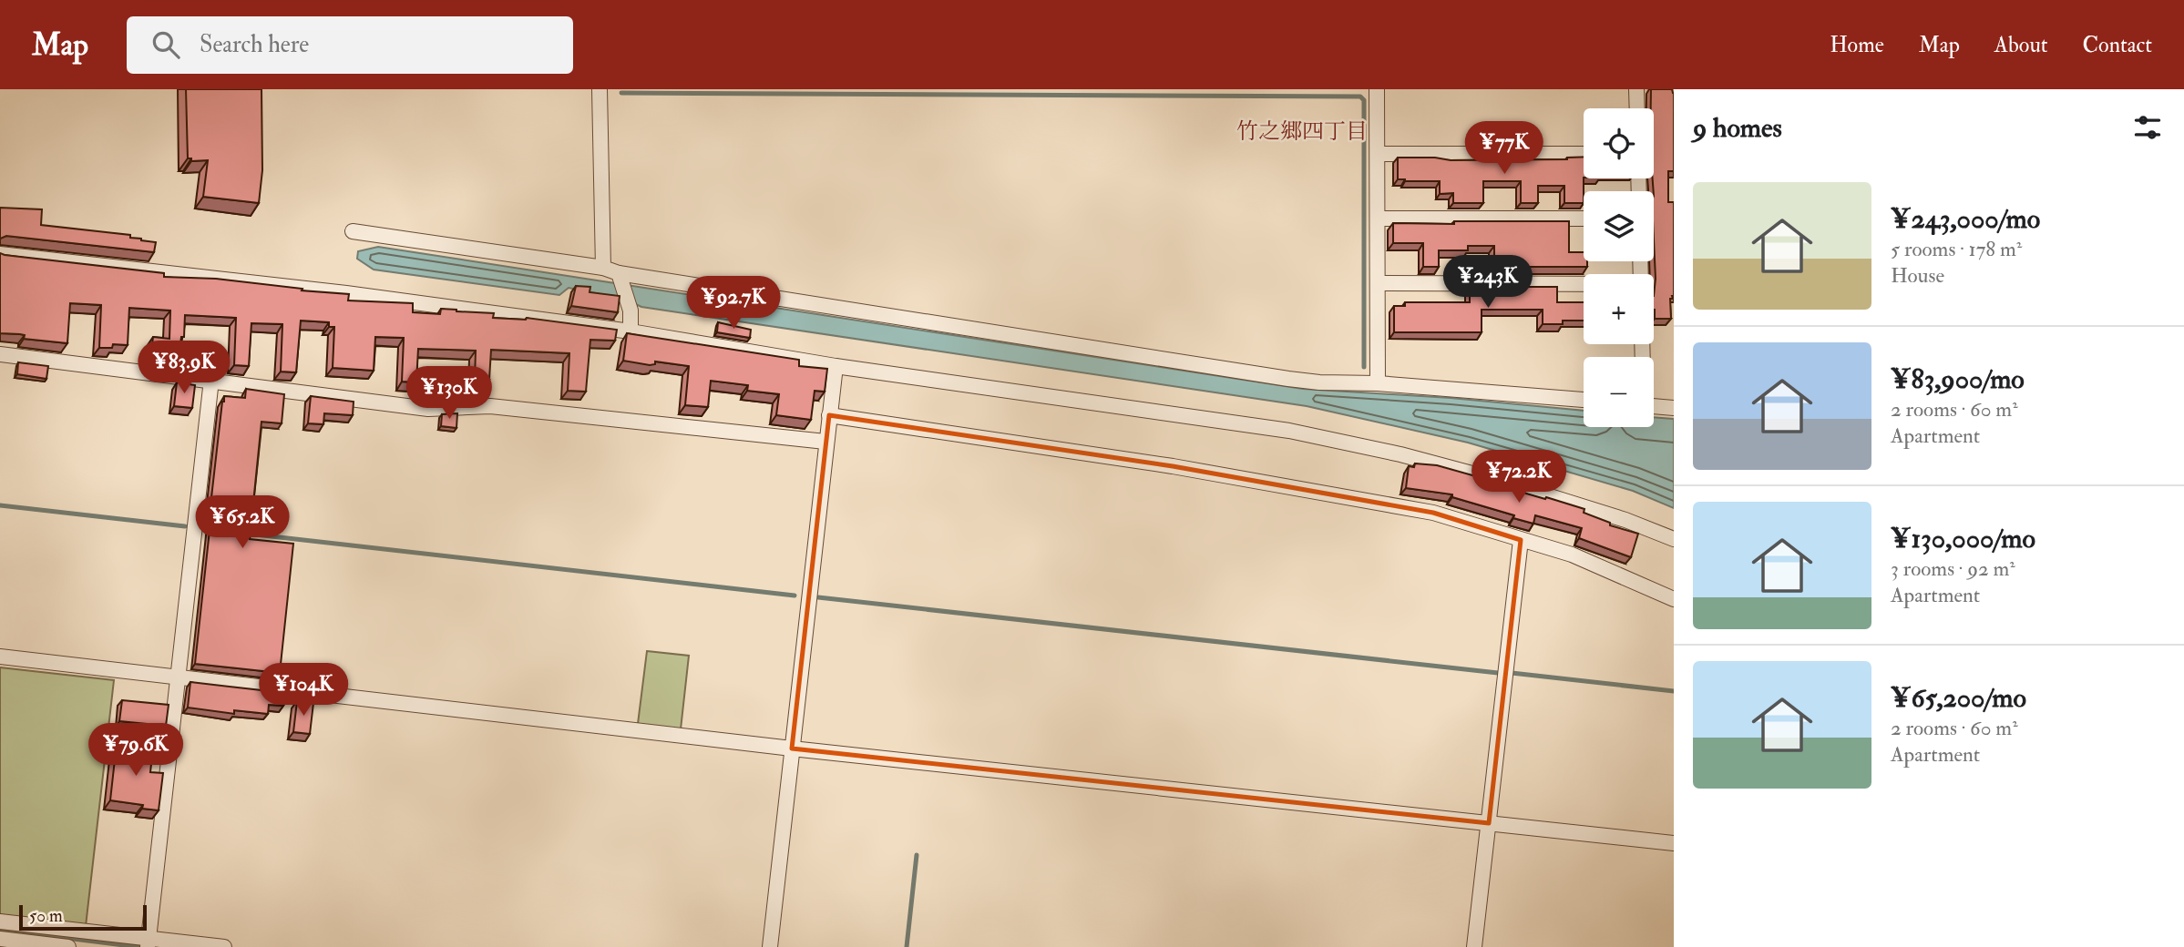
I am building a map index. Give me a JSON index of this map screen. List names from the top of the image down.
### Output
{
  "districts": ["竹之郷四丁目"],
  "scale_bar": "50 m",
  "page": {
    "header": "Map",
    "search": "Search here",
    "nav": [
      "Home",
      "Map",
      "About",
      "Contact"
    ],
    "heading": "9 homes",
    "map_buttons": ["+", "−"],
    "price": [
      "¥77K",
      "¥243K",
      "¥92.7K",
      "¥83.9K",
      "¥130K",
      "¥72.2K",
      "¥65.2K",
      "¥104K",
      "¥79.6K"
    ],
    "list": [
      {
        "name": "¥243,000/mo",
        "note": "5 rooms · 178 m² · House"
      },
      {
        "name": "¥83,900/mo",
        "note": "2 rooms · 60 m² · Apartment"
      },
      {
        "name": "¥130,000/mo",
        "note": "3 rooms · 92 m² · Apartment"
      },
      {
        "name": "¥65,200/mo",
        "note": "2 rooms · 60 m² · Apartment"
      }
    ],
    "scale": "50 m"
  }
}
